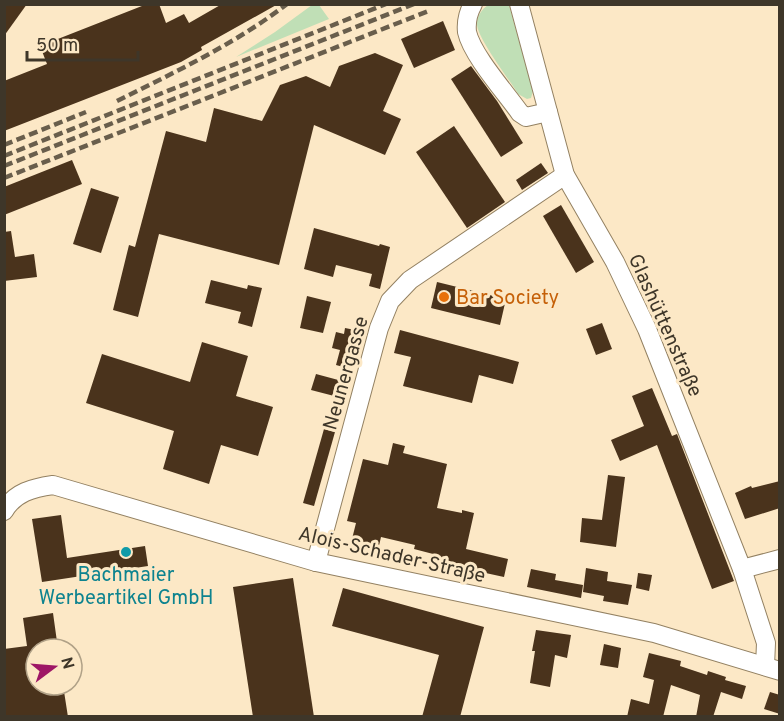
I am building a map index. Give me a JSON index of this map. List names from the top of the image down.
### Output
{
  "streets": {
    "street": ["Glashüttenstraße", "Neunergasse", "Alois-Schader-Straße"]
  },
  "crossings": [
    ["Glashüttenstraße", "Neunergasse"],
    ["Glashüttenstraße", "Alois-Schader-Straße"],
    ["Neunergasse", "Alois-Schader-Straße"]
  ],
  "places": ["Bar Society", "Bachmaier Werbeartikel GmbH"],
  "scale_bar": "50 m",
  "north": "right"
}
